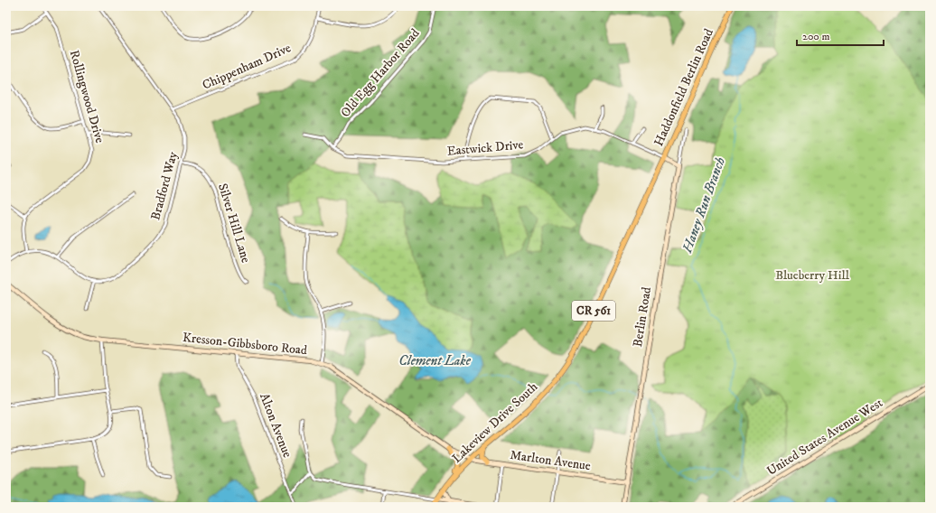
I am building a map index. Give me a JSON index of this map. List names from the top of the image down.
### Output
{
  "streets": {
    "main road": ["Haddonfield Berlin Road", "CR 561", "Lakeview Drive South"],
    "street": [
      "Chippenham Drive",
      "Old Egg Harbor Road",
      "Rollingwood Drive",
      "Eastwick Drive",
      "Bradford Way",
      "Silver Hill Lane",
      "Berlin Road",
      "Kresson-Gibbsboro Road",
      "Alton Avenue",
      "United States Avenue West",
      "Marlton Avenue"
    ]
  },
  "crossings": [
    ["Chippenham Drive", "Bradford Way"],
    ["Old Egg Harbor Road", "Eastwick Drive"],
    ["Haddonfield Berlin Road", "Eastwick Drive"],
    ["Haddonfield Berlin Road", "Lakeview Drive South"],
    ["Eastwick Drive", "Berlin Road"],
    ["Eastwick Drive", "Lakeview Drive South"],
    ["Bradford Way", "Silver Hill Lane"],
    ["Berlin Road", "Marlton Avenue"],
    ["Kresson-Gibbsboro Road", "Lakeview Drive South"],
    ["Kresson-Gibbsboro Road", "Alton Avenue"],
    ["Kresson-Gibbsboro Road", "Marlton Avenue"],
    ["Lakeview Drive South", "Marlton Avenue"]
  ],
  "water": ["Haney Run Branch", "Clement Lake"],
  "parks": ["Blueberry Hill"],
  "scale_bar": "200 m"
}
